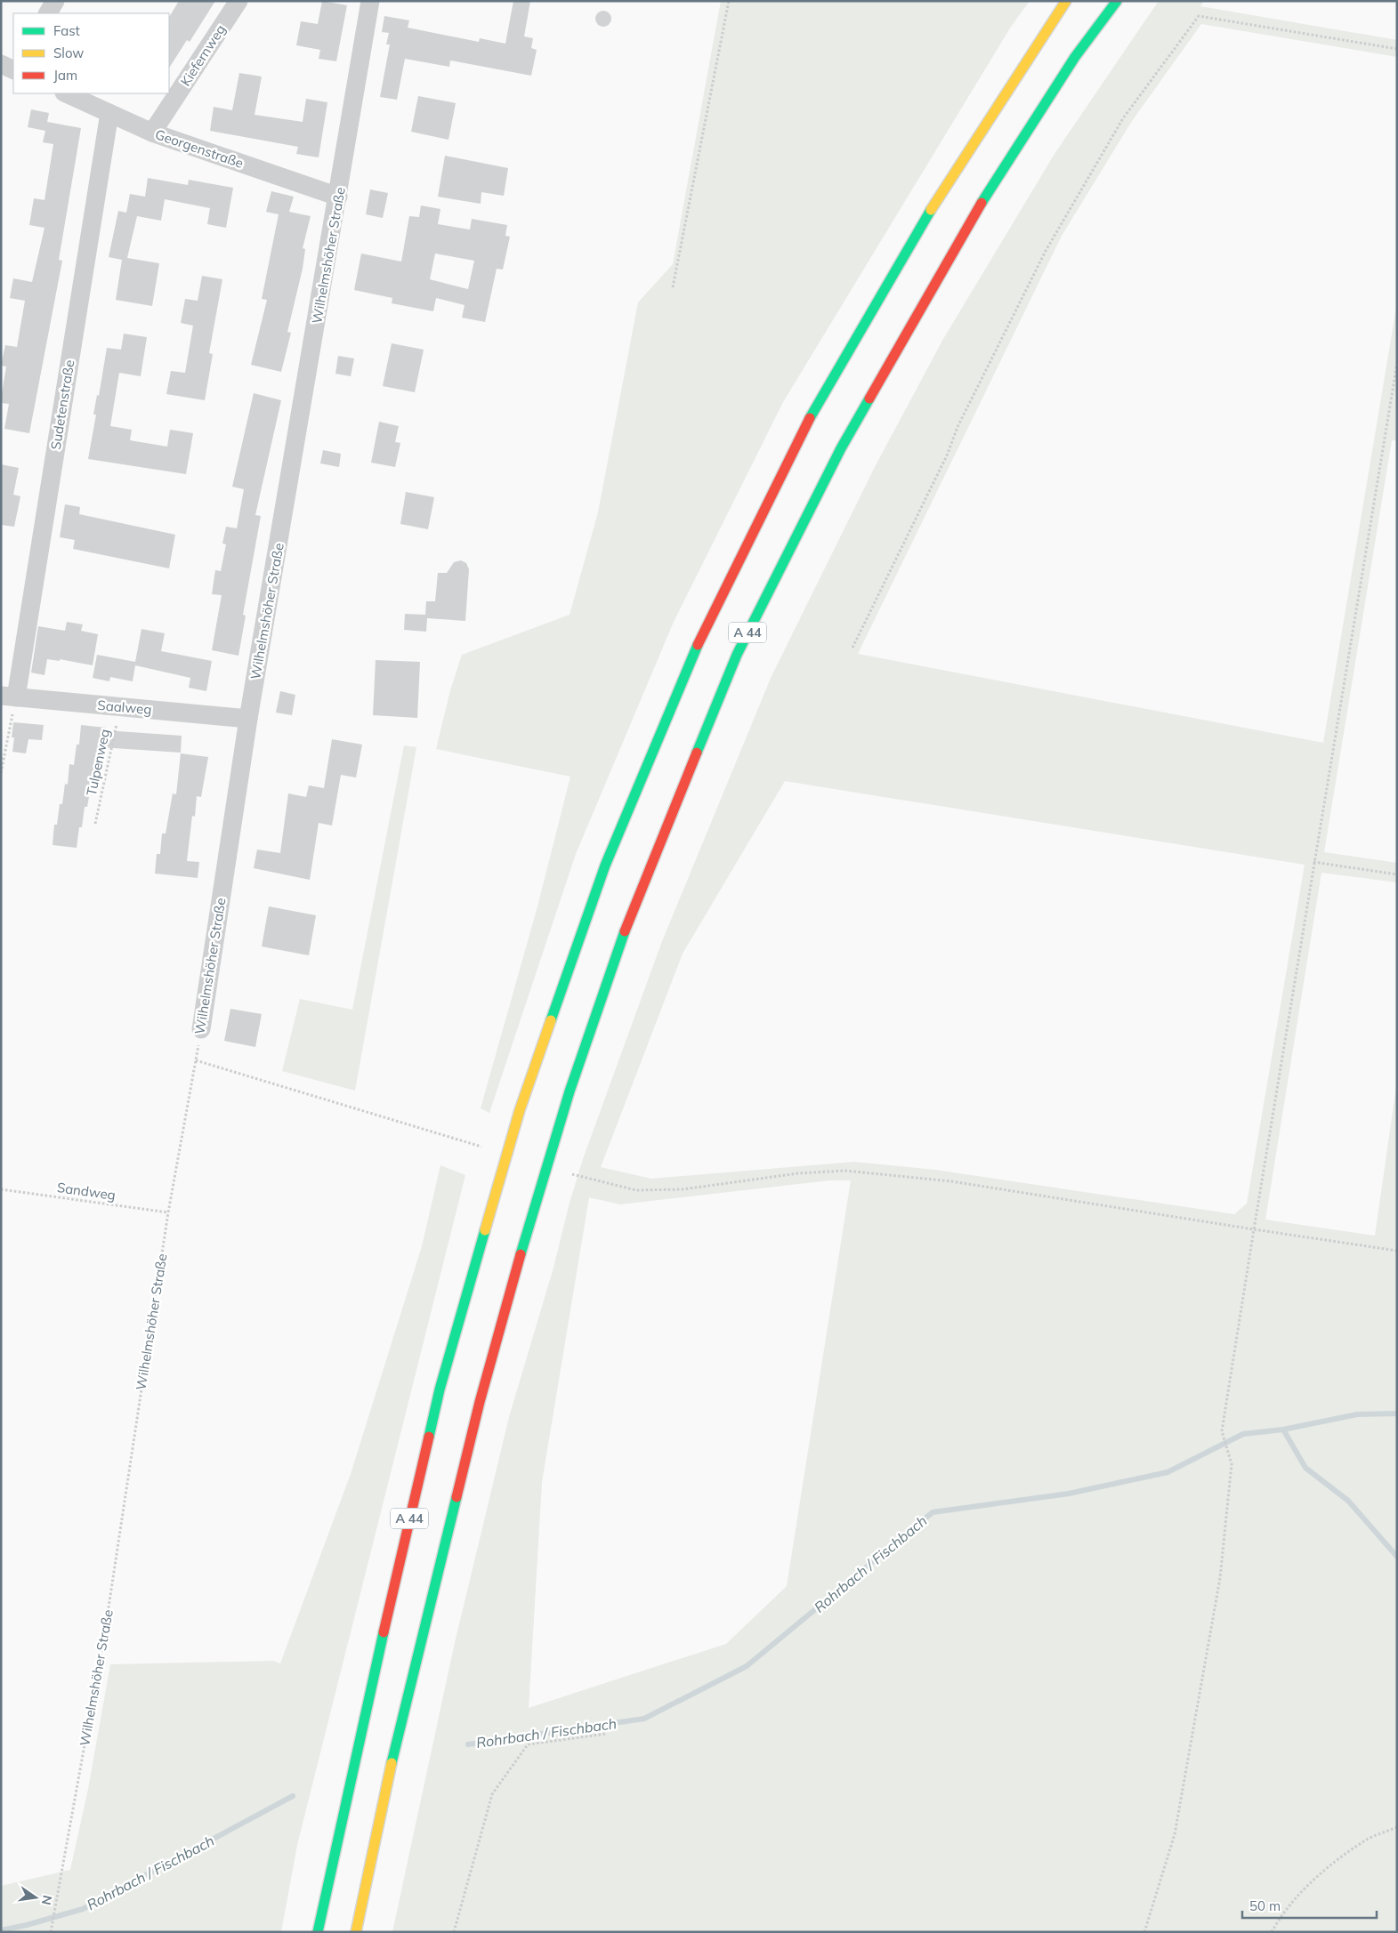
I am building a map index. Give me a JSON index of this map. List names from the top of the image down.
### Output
{
  "streets": {
    "highway": ["A 44"],
    "street": [
      "Kiefernweg",
      "Georgenstraße",
      "Wilhelmshöher Straße",
      "Sudetenstraße",
      "Saalweg"
    ],
    "path": ["Tulpenweg", "Sandweg"]
  },
  "crossings": [
    ["Kiefernweg", "Georgenstraße"],
    ["Georgenstraße", "Wilhelmshöher Straße"],
    ["Georgenstraße", "Sudetenstraße"],
    ["Wilhelmshöher Straße", "Saalweg"],
    ["Wilhelmshöher Straße", "Sandweg"],
    ["Sudetenstraße", "Saalweg"],
    ["Saalweg", "Tulpenweg"]
  ],
  "water": ["Rohrbach / Fischbach"],
  "legend": ["Fast", "Slow", "Jam"],
  "scale_bar": "50 m",
  "north": "right"
}
